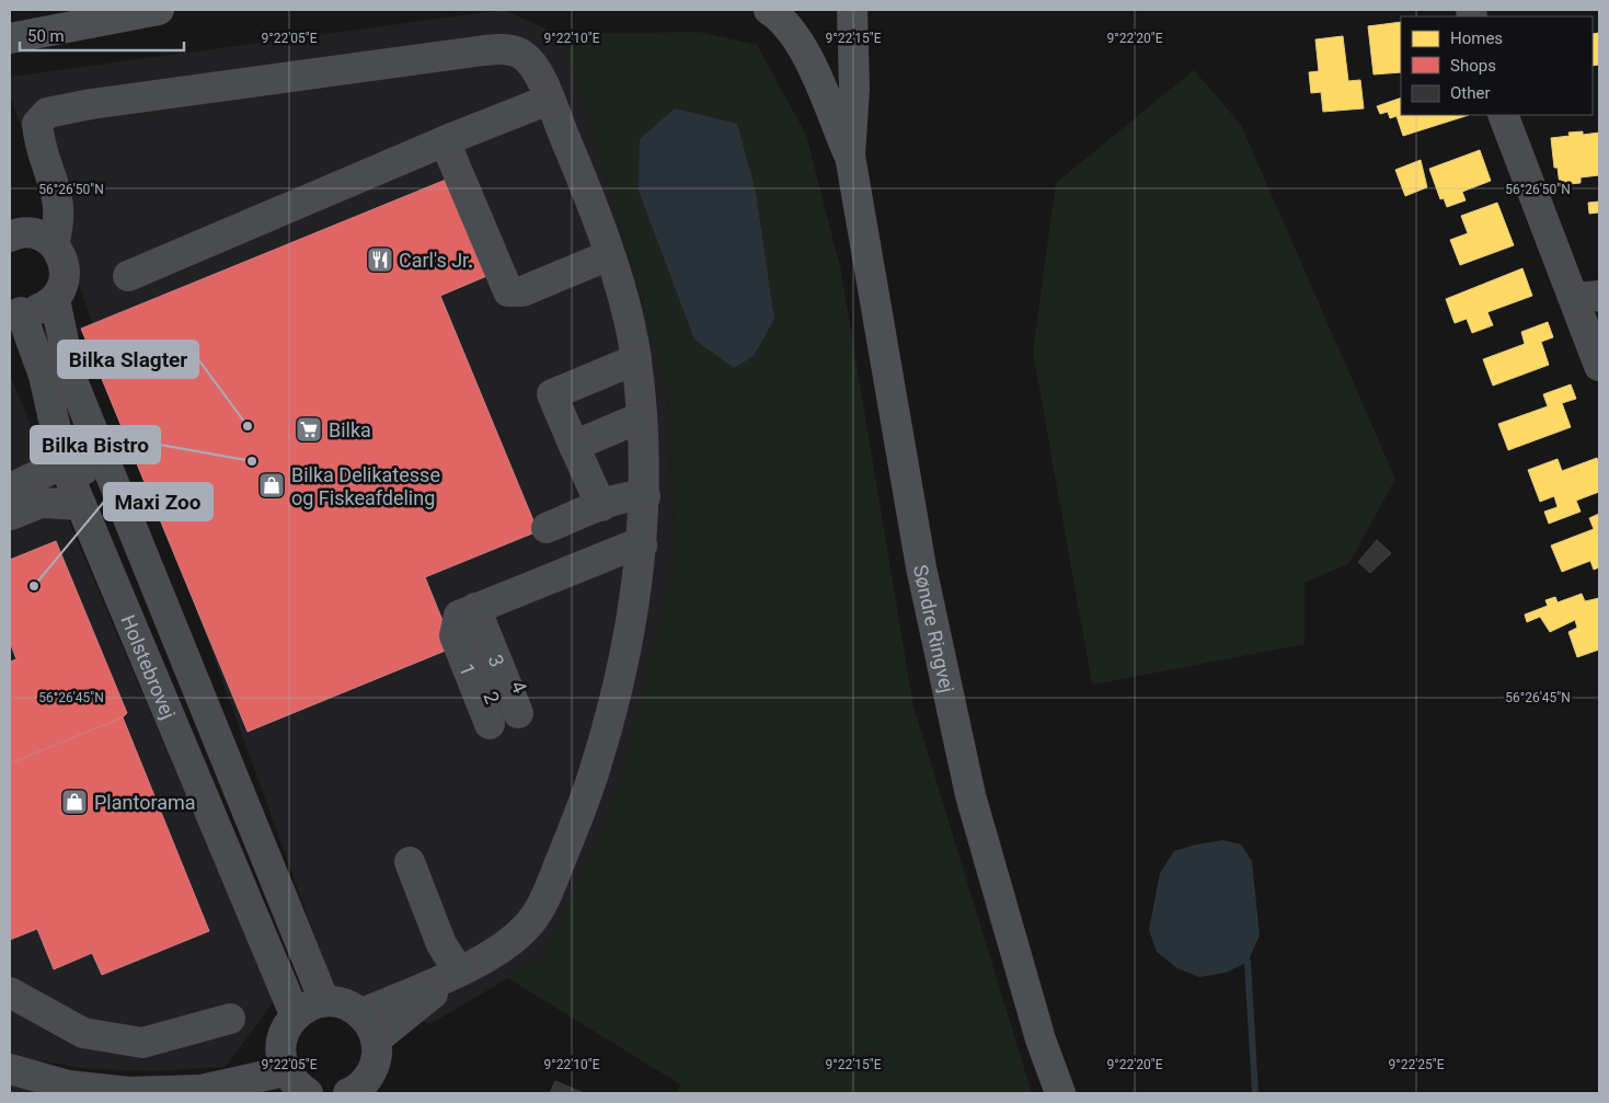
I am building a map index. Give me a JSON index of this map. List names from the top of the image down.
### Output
{
  "streets": {
    "main road": ["Søndre Ringvej"],
    "street": ["Holstebrovej", "1", "4"]
  },
  "crossings": [
    ["1", "4"]
  ],
  "places": {
    "restaurant": ["Carl's Jr."],
    "other": ["Bilka Slagter", "Bilka Bistro", "Maxi Zoo"],
    "supermarket": ["Bilka"],
    "shop": ["Bilka Delikatesse og Fiskeafdeling", "Plantorama"]
  },
  "legend": ["Homes", "Shops", "Other"],
  "scale_bar": "50 m",
  "coordinates": [
    "9°22'05\"E",
    "9°22'10\"E",
    "9°22'15\"E",
    "9°22'20\"E",
    "56°26'50\"N",
    "56°26'45\"N",
    "9°22'25\"E"
  ]
}
